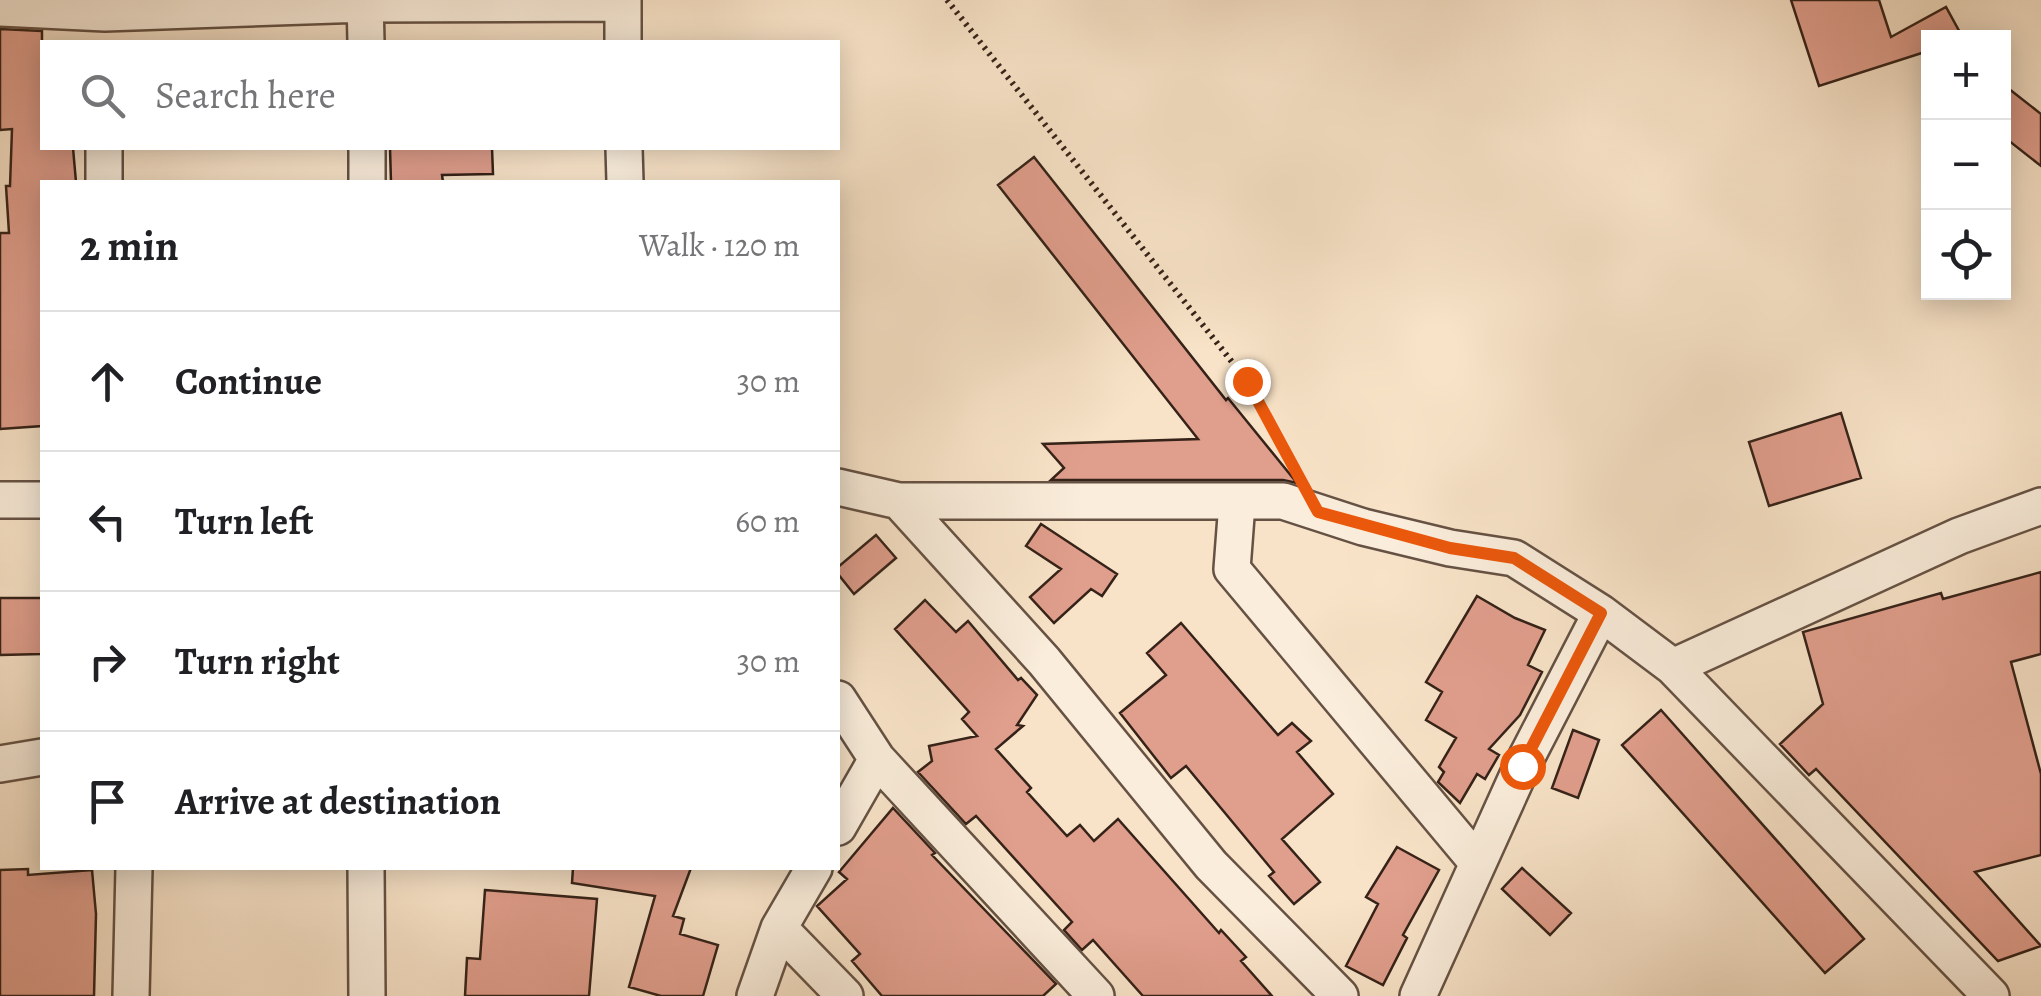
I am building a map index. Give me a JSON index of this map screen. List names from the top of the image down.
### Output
{
  "page": {
    "map_buttons": ["+", "−"],
    "search": "Search here",
    "heading": ["2 min", "Walk · 120 m"],
    "list": [
      ["Continue", "30 m"],
      ["Turn left", "60 m"],
      ["Turn right", "30 m"],
      "Arrive at destination"
    ]
  }
}
